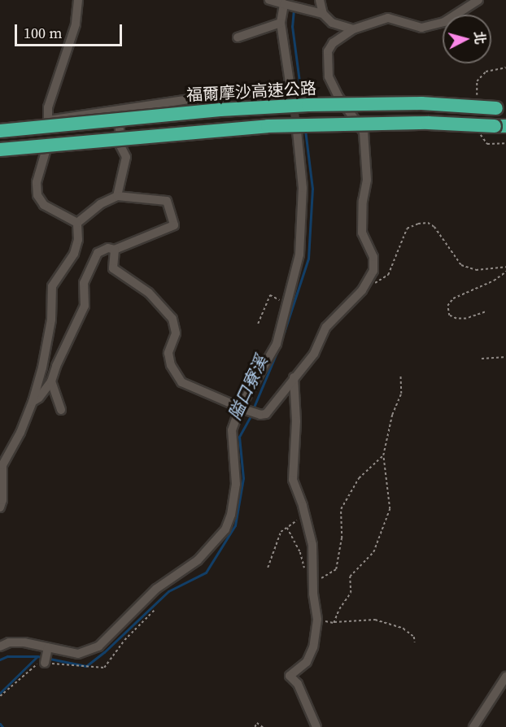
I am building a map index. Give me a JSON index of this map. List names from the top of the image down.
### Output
{
  "streets": {
    "highway": ["福爾摩沙高速公路"]
  },
  "water": ["隘口寮溪"],
  "scale_bar": "100 m",
  "north": "right"
}
